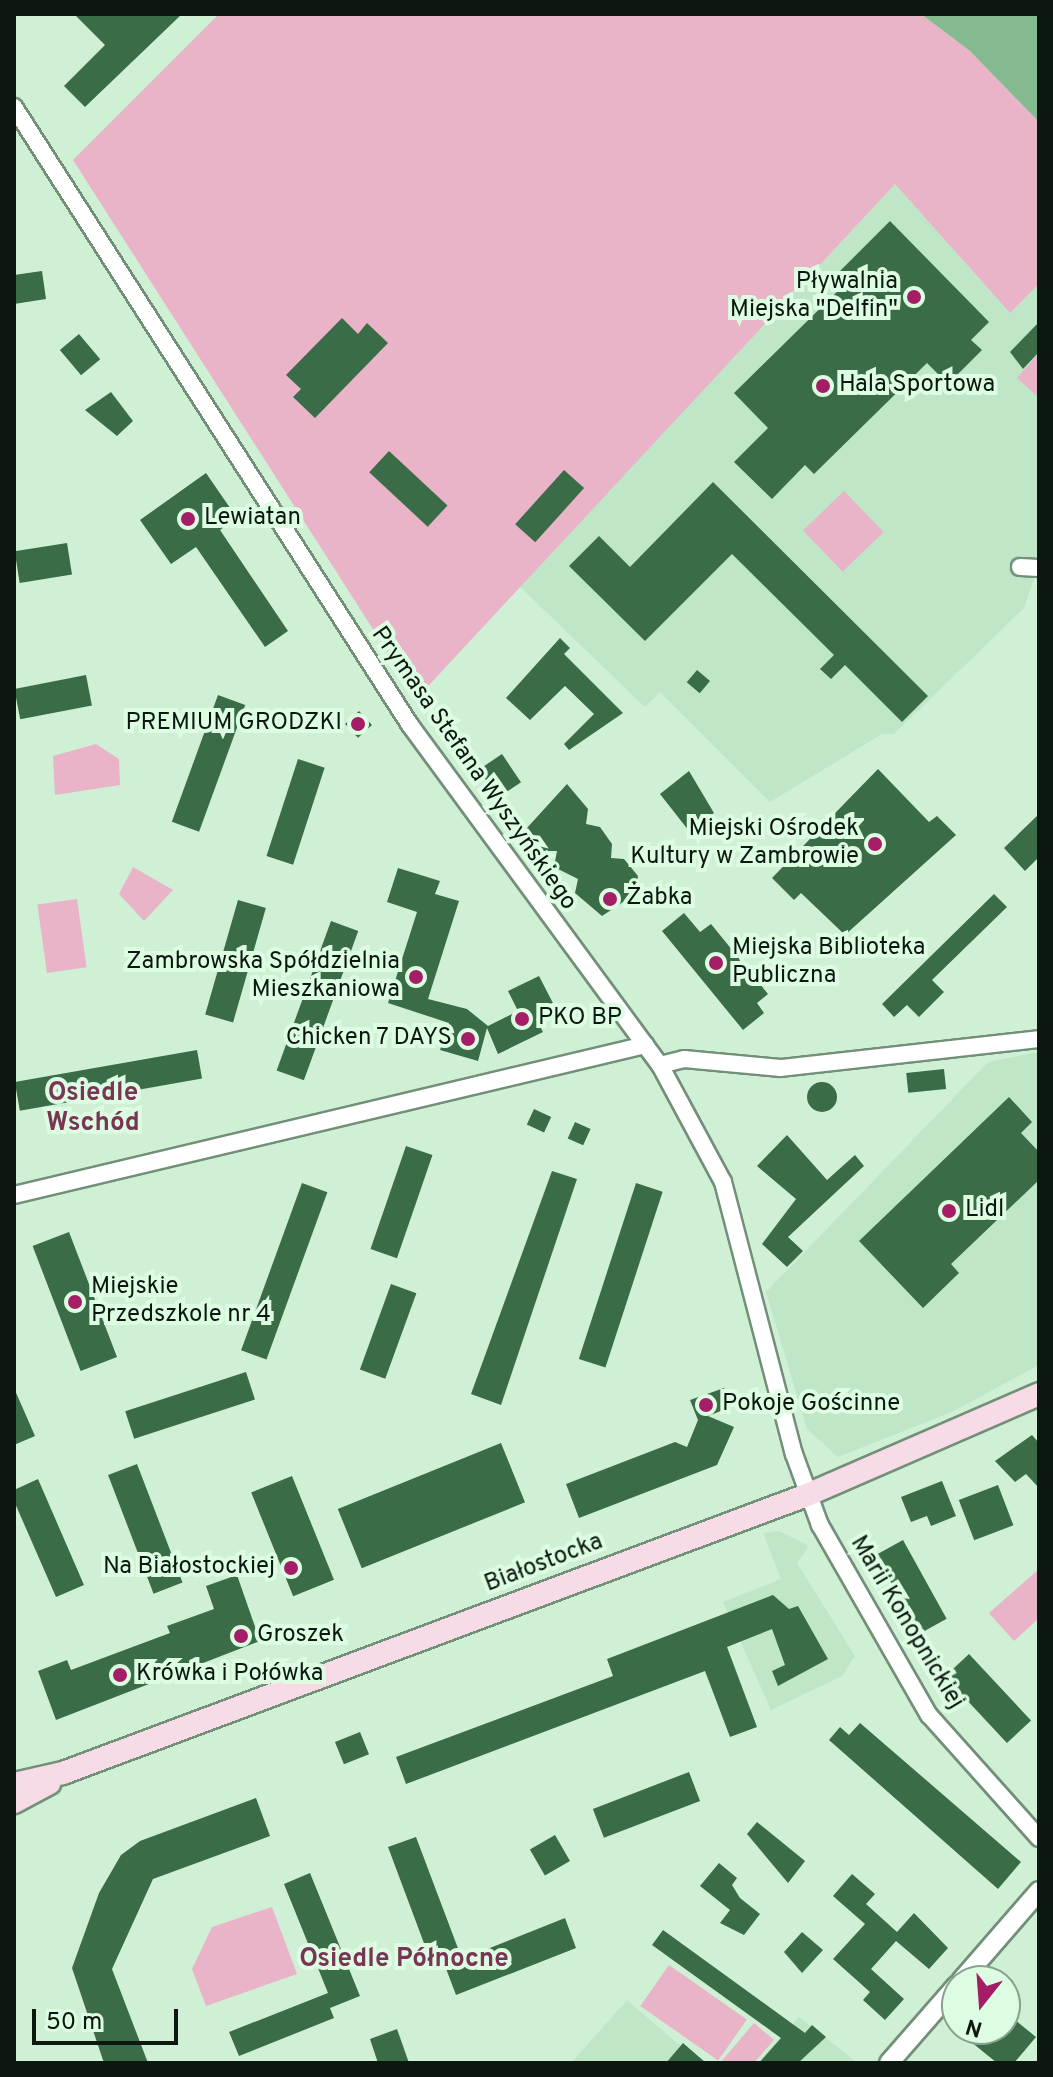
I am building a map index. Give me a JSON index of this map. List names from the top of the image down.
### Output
{
  "streets": {
    "main road": ["Białostocka"],
    "street": ["Prymasa Stefana Wyszyńskiego", "Marii Konopnickiej"]
  },
  "crossings": [
    ["Prymasa Stefana Wyszyńskiego", "Białostocka"],
    ["Prymasa Stefana Wyszyńskiego", "Marii Konopnickiej"],
    ["Białostocka", "Marii Konopnickiej"]
  ],
  "districts": ["Osiedle Wschód", "Osiedle Północne"],
  "places": [
    "Pływalnia Miejska \"Delfin\"",
    "Hala Sportowa",
    "Lewiatan",
    "PREMIUM GRODZKI",
    "Miejski Ośrodek Kultury w Zambrowie",
    "Żabka",
    "Miejska Biblioteka Publiczna",
    "Zambrowska Spółdzielnia Mieszkaniowa",
    "PKO BP",
    "Chicken 7 DAYS",
    "Lidl",
    "Miejskie Przedszkole nr 4",
    "Pokoje Gościnne",
    "Na Białostockiej",
    "Groszek",
    "Krówka i Połówka"
  ],
  "scale_bar": "50 m",
  "north": "bottom"
}
